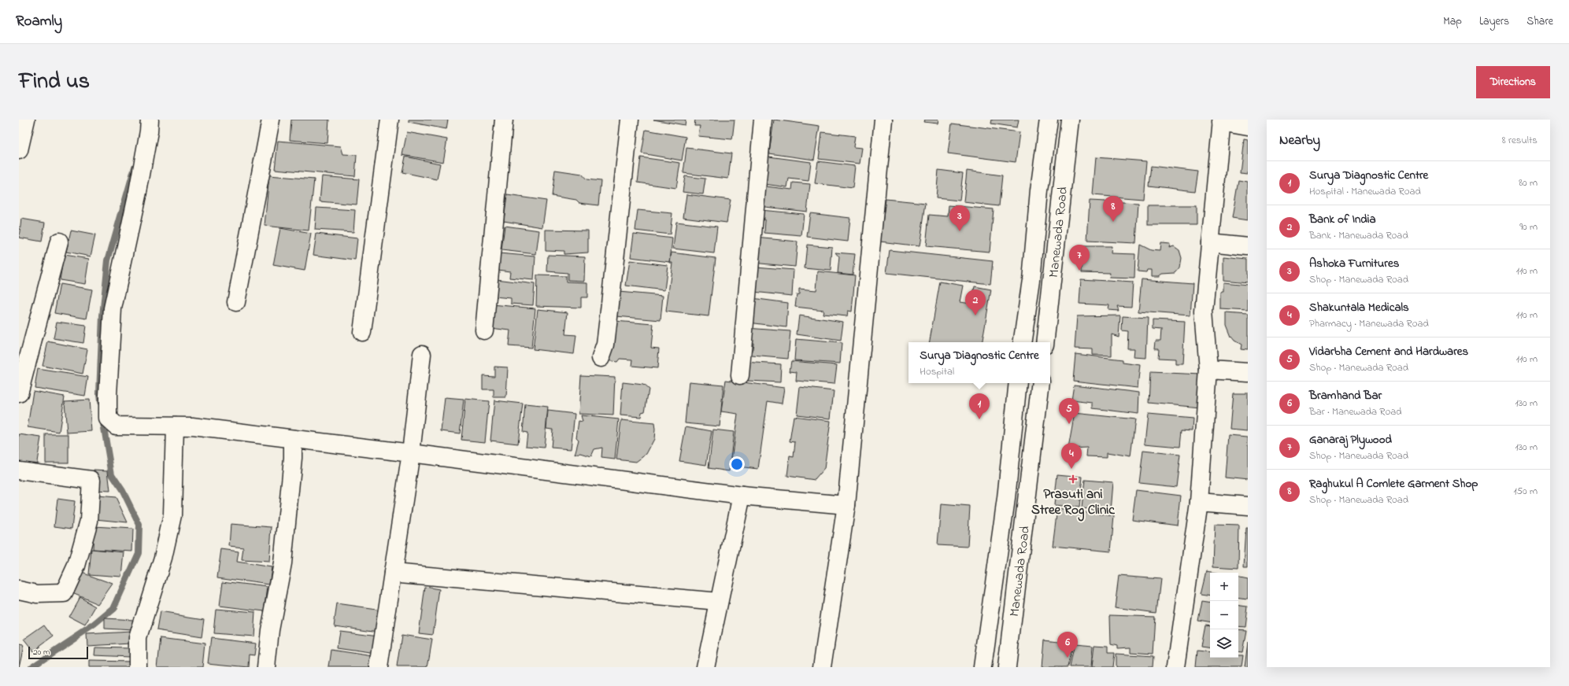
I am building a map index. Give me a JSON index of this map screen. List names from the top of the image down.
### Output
{
  "streets": {
    "street": ["Manewada Road"]
  },
  "places": {
    "health": ["Prasuti ani Stree Rog Clinic"]
  },
  "scale_bar": "20 m",
  "page": {
    "header": "Roamly",
    "nav": ["Map", "Layers", "Share"],
    "title": "Find us",
    "buttons": "Directions",
    "heading": ["Nearby", "8 results"],
    "list": [
      {
        "mark": "1",
        "name": "Surya Diagnostic Centre",
        "note": "Hospital · Manewada Road",
        "value": "80 m"
      },
      {
        "mark": "2",
        "name": "Bank of India",
        "note": "Bank · Manewada Road",
        "value": "90 m"
      },
      {
        "mark": "3",
        "name": "Ashoka Furnitures",
        "note": "Shop · Manewada Road",
        "value": "110 m"
      },
      {
        "mark": "4",
        "name": "Shakuntala Medicals",
        "note": "Pharmacy · Manewada Road",
        "value": "110 m"
      },
      {
        "mark": "5",
        "name": "Vidarbha Cement and Hardwares",
        "note": "Shop · Manewada Road",
        "value": "110 m"
      },
      {
        "mark": "6",
        "name": "Bramhand Bar",
        "note": "Bar · Manewada Road",
        "value": "130 m"
      },
      {
        "mark": "7",
        "name": "Ganaraj Plywood",
        "note": "Shop · Manewada Road",
        "value": "130 m"
      },
      {
        "mark": "8",
        "name": "Raghukul A Comlete Garment Shop",
        "note": "Shop · Manewada Road",
        "value": "150 m"
      }
    ],
    "pins": [
      "8",
      "3",
      "7",
      "2",
      "1",
      "5",
      "4",
      "6"
    ],
    "popup": ["Surya Diagnostic Centre", "Hospital"],
    "map_buttons": ["+", "−"],
    "scale": "20 m"
  }
}
